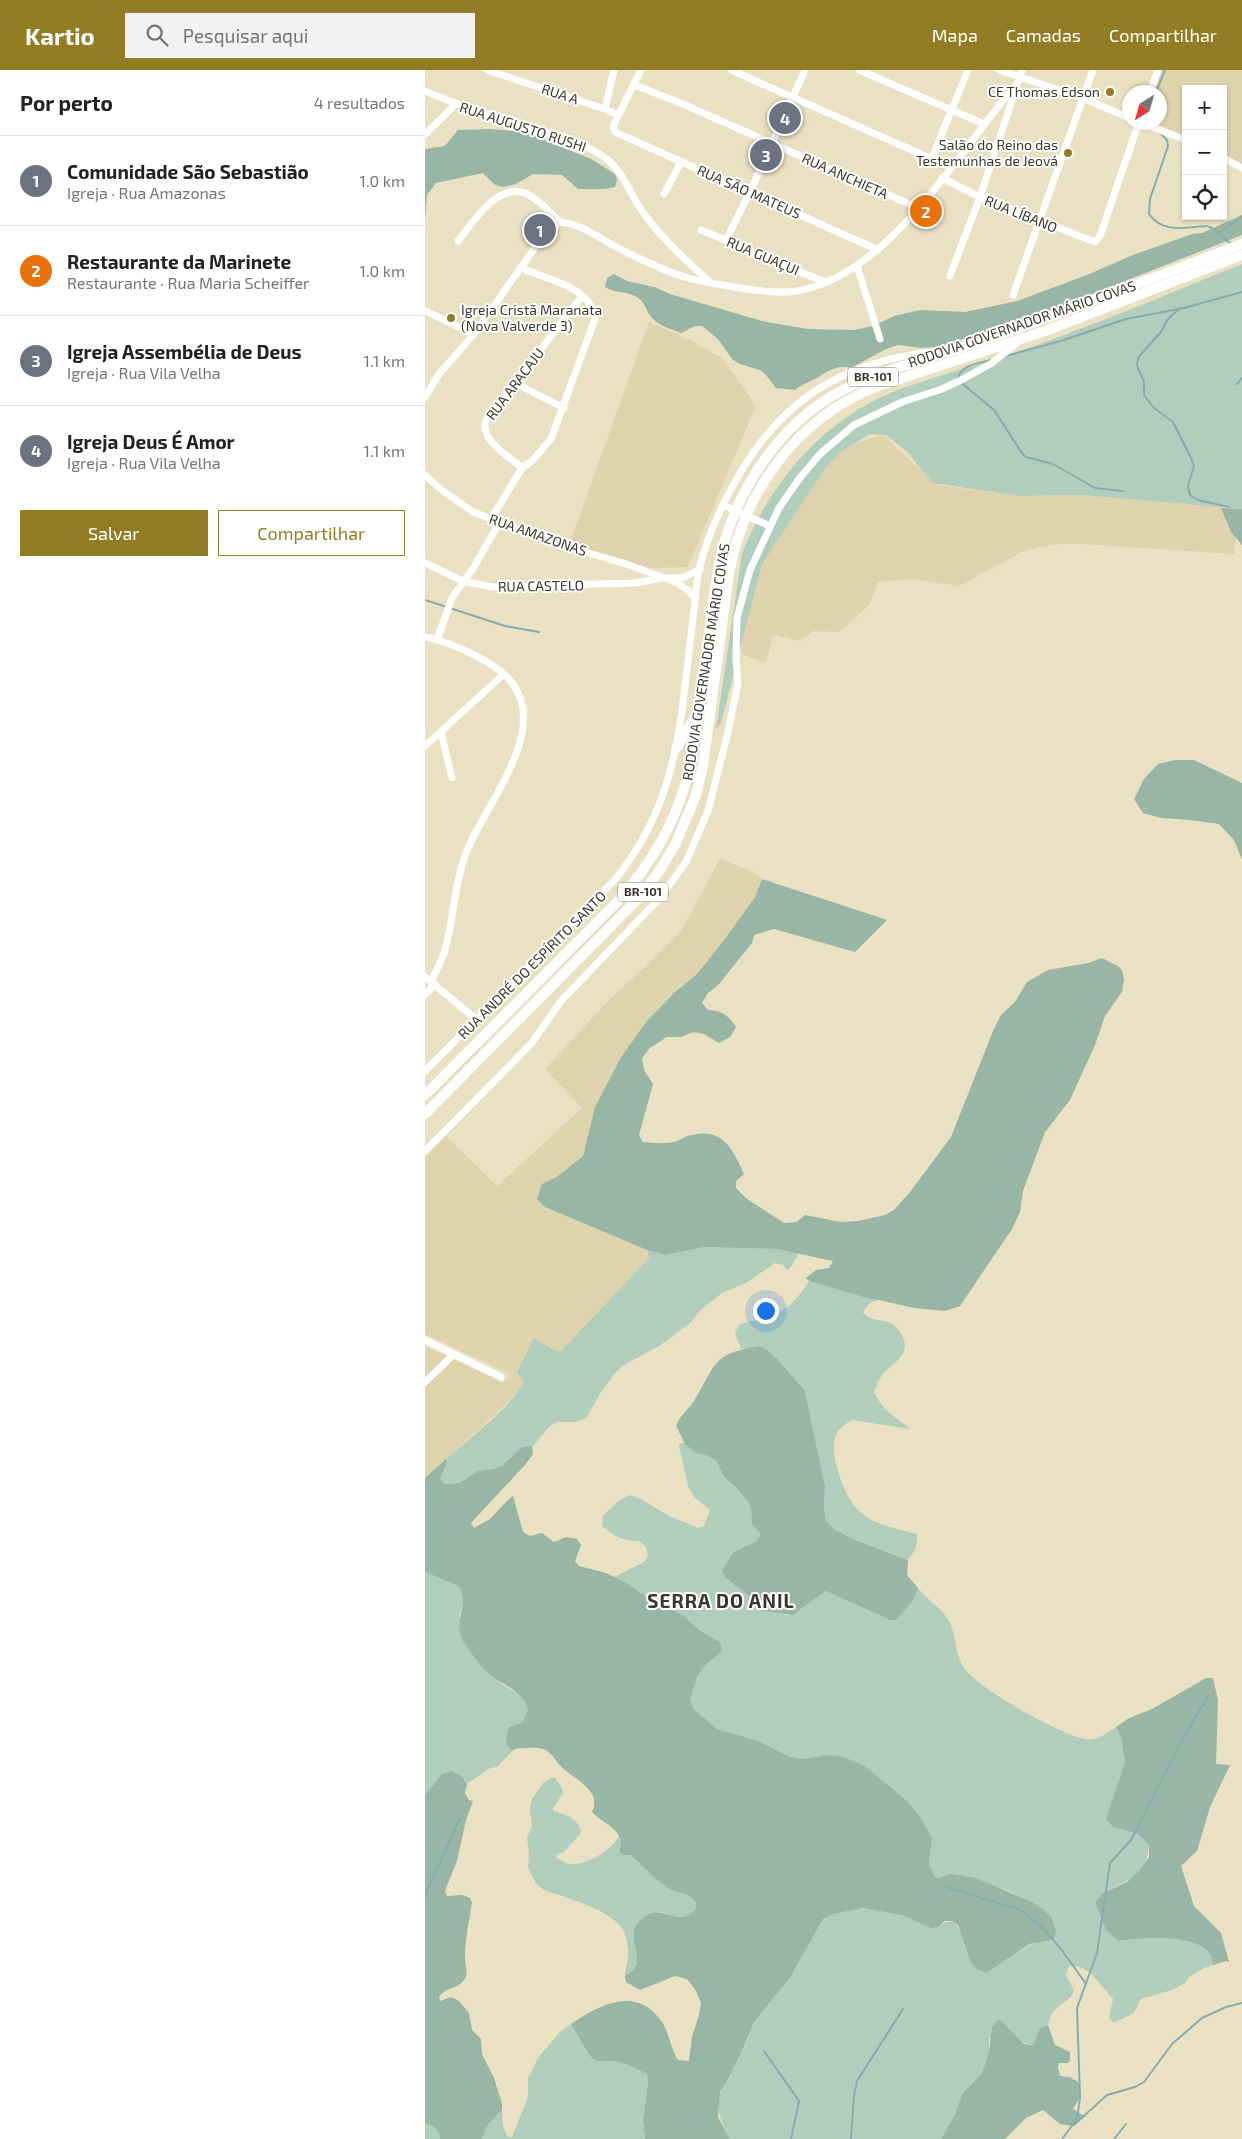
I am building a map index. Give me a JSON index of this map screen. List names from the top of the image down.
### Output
{
  "streets": {
    "highway": ["RODOVIA GOVERNADOR MÁRIO COVAS", "BR-101"],
    "street": [
      "RUA A",
      "RUA AUGUSTO RUSHI",
      "RUA ANCHIETA",
      "RUA SÃO MATEUS",
      "RUA LÍBANO",
      "RUA GUAÇUI",
      "RUA ARACAJU",
      "RUA AMAZONAS",
      "RUA CASTELO",
      "RUA ANDRÉ DO ESPÍRITO SANTO"
    ]
  },
  "crossings": [
    ["RUA A", "RUA SÃO MATEUS"],
    ["RODOVIA GOVERNADOR MÁRIO COVAS", "RUA ANDRÉ DO ESPÍRITO SANTO"],
    ["RUA AMAZONAS", "RUA CASTELO"],
    ["RUA AMAZONAS", "RUA ANDRÉ DO ESPÍRITO SANTO"]
  ],
  "districts": ["SERRA DO ANIL"],
  "places": ["CE Thomas Edson", "Salão do Reino das Testemunhas de Jeová", "Igreja Cristã Maranata (Nova Valverde 3)"],
  "north": "bottom left",
  "page": {
    "header": "Kartio",
    "search": "Pesquisar aqui",
    "nav": ["Mapa", "Camadas", "Compartilhar"],
    "heading": ["Por perto", "4 resultados"],
    "map_buttons": ["+", "−"],
    "pins": [
      "4",
      "3",
      "2",
      "1"
    ],
    "list": [
      {
        "mark": "1",
        "name": "Comunidade São Sebastião",
        "note": "Igreja · Rua Amazonas",
        "value": "1.0 km"
      },
      {
        "mark": "2",
        "name": "Restaurante da Marinete",
        "note": "Restaurante · Rua Maria Scheiffer",
        "value": "1.0 km"
      },
      {
        "mark": "3",
        "name": "Igreja Assembélia de Deus",
        "note": "Igreja · Rua Vila Velha",
        "value": "1.1 km"
      },
      {
        "mark": "4",
        "name": "Igreja Deus É Amor",
        "note": "Igreja · Rua Vila Velha",
        "value": "1.1 km"
      }
    ],
    "buttons": ["Salvar", "Compartilhar"]
  }
}
